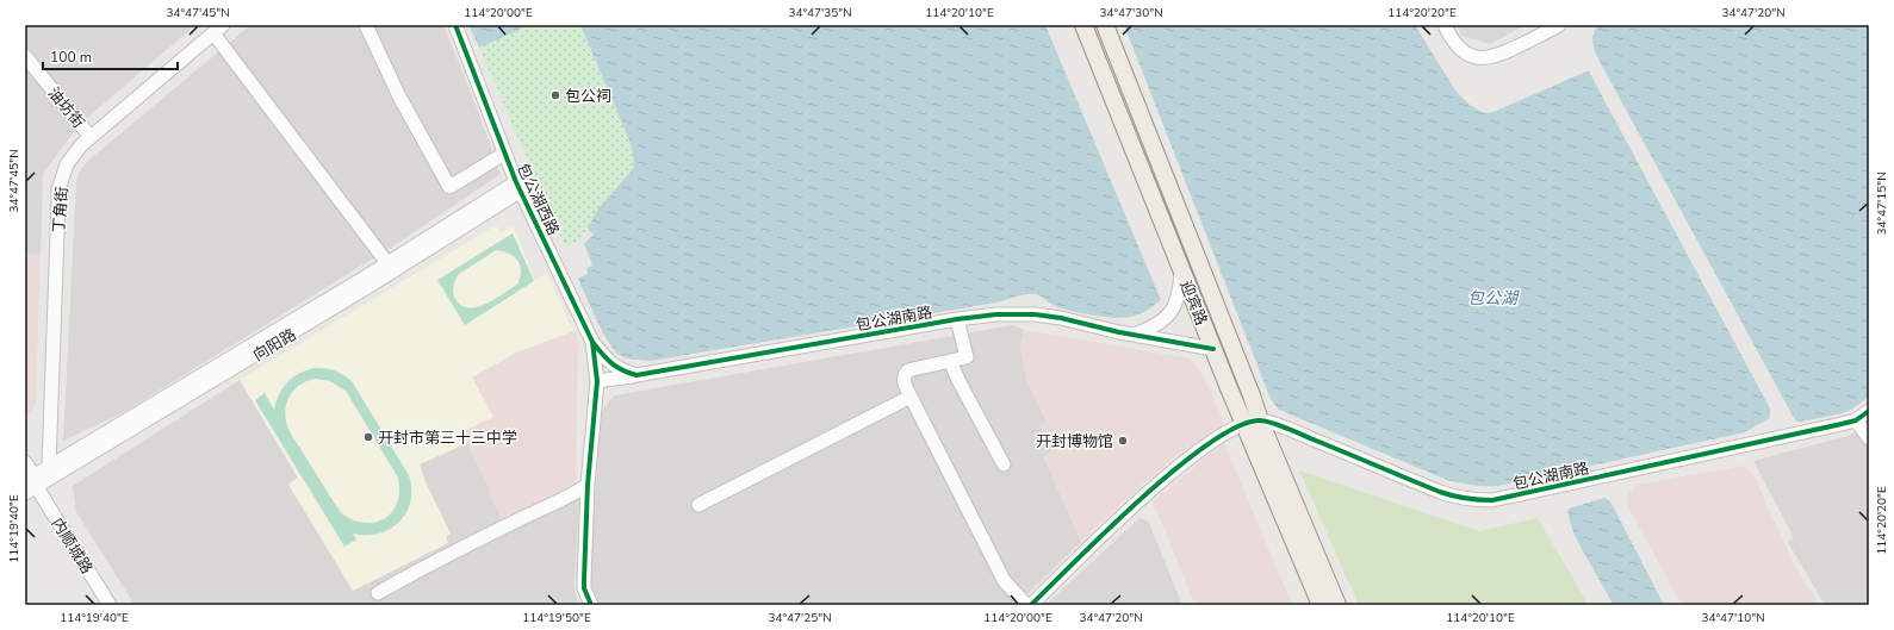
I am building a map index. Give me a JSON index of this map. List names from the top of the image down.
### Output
{
  "streets": {
    "main road": ["迎宾路"],
    "street": [
      "油坊街",
      "包公湖西路",
      "丁角街",
      "包公湖南路",
      "向阳路",
      "内顺城路"
    ]
  },
  "crossings": [
    ["油坊街", "丁角街"],
    ["包公湖西路", "包公湖南路"],
    ["包公湖西路", "向阳路"],
    ["丁角街", "向阳路"],
    ["迎宾路", "包公湖南路"],
    ["向阳路", "内顺城路"]
  ],
  "water": ["包公湖"],
  "places": ["包公祠", "开封市第三十三中学", "开封博物馆"],
  "scale_bar": "100 m",
  "coordinates": [
    "34°47'45\"N",
    "114°20'00\"E",
    "34°47'35\"N",
    "114°20'10\"E",
    "34°47'30\"N",
    "114°20'20\"E",
    "34°47'20\"N",
    "34°47'15\"N",
    "114°19'40\"E",
    "114°19'50\"E",
    "34°47'25\"N",
    "34°47'10\"N"
  ]
}
